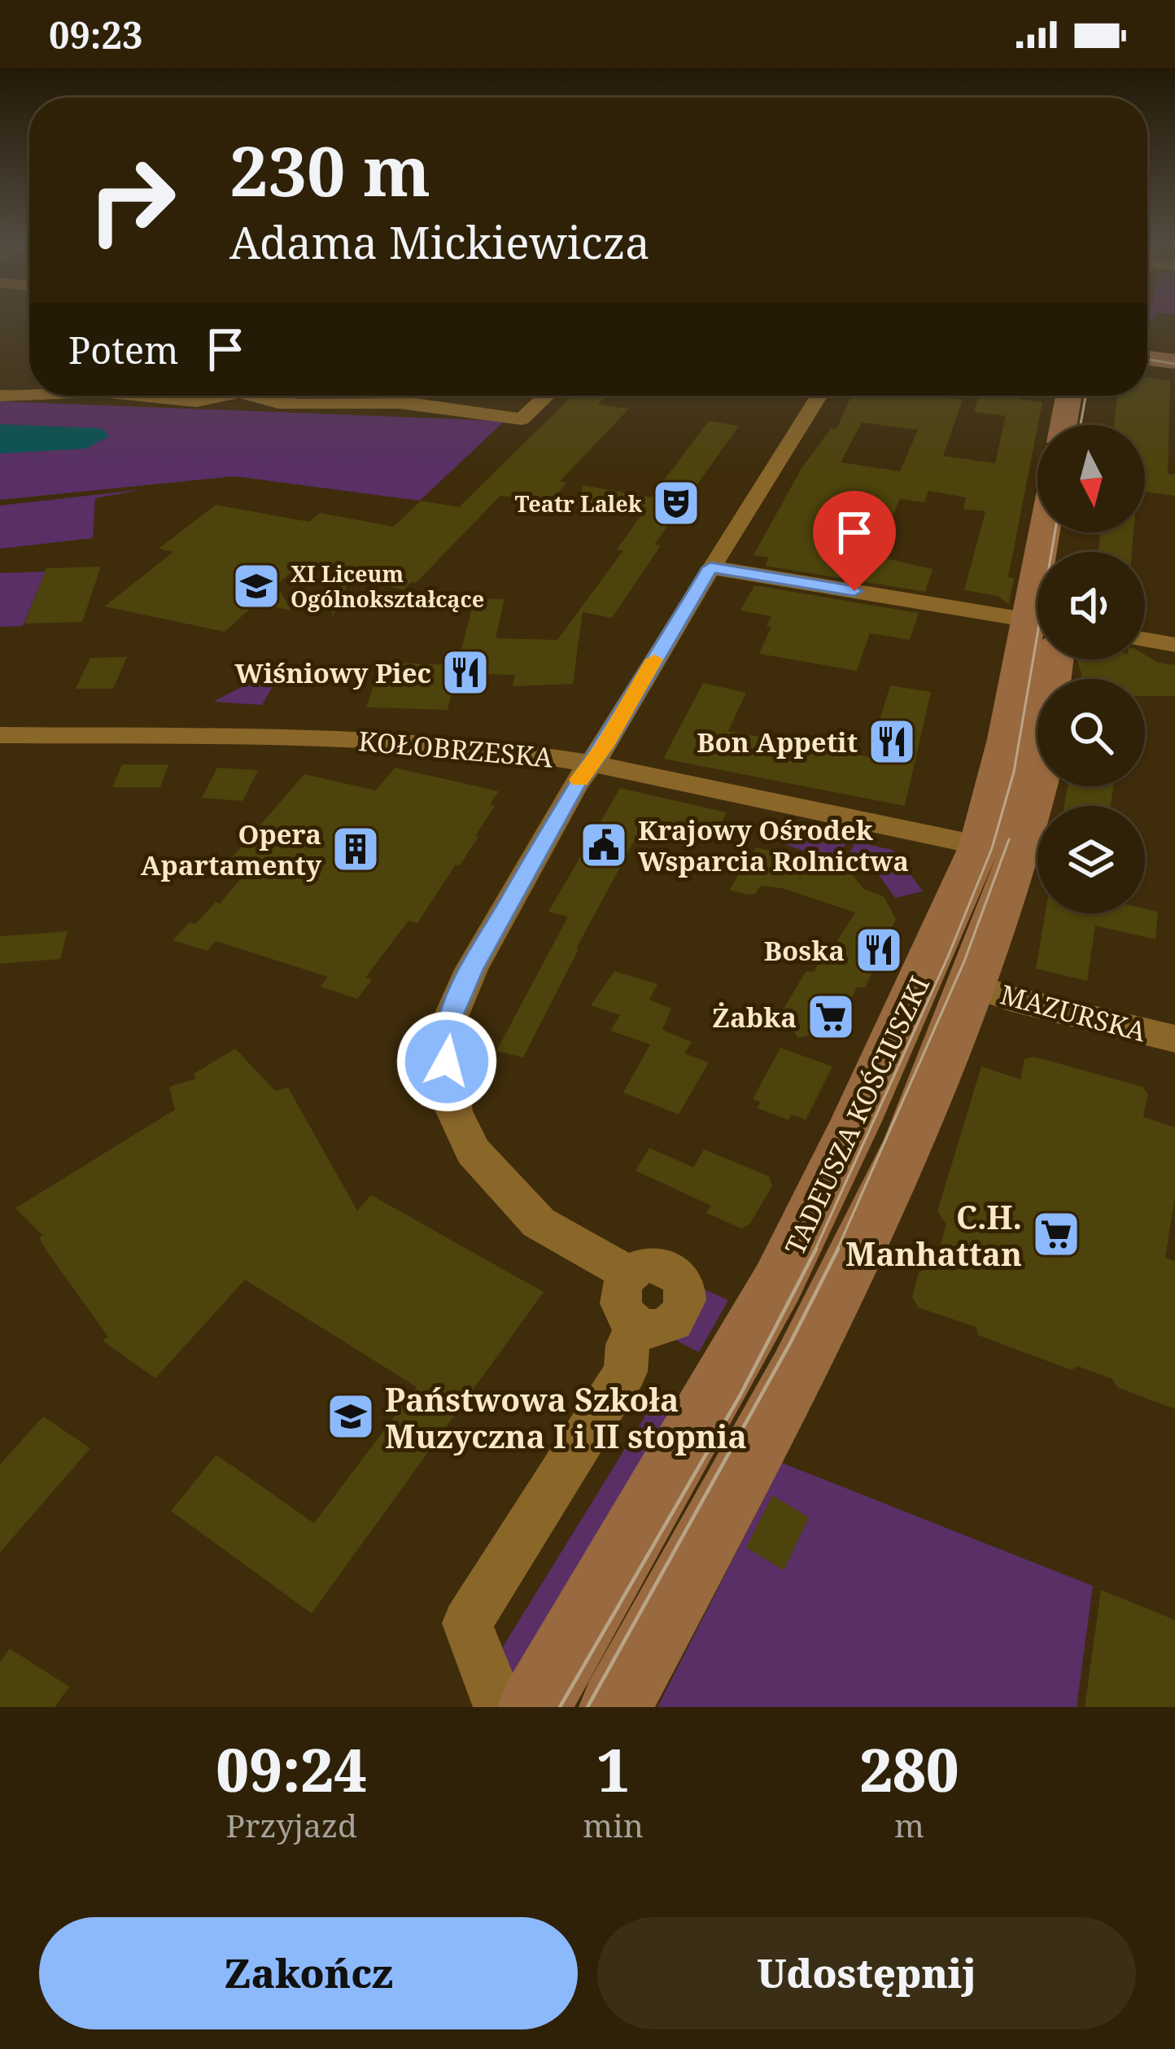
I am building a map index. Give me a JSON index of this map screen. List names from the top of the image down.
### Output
{
  "streets": {
    "street": ["KOŁOBRZESKA", "MAZURSKA", "TADEUSZA KOŚCIUSZKI"]
  },
  "crossings": [
    ["KOŁOBRZESKA", "TADEUSZA KOŚCIUSZKI"],
    ["MAZURSKA", "TADEUSZA KOŚCIUSZKI"]
  ],
  "places": {
    "theatre": ["Teatr Lalek"],
    "school or university": ["XI Liceum Ogólnokształcące", "Państwowa Szkoła Muzyczna I i II stopnia"],
    "restaurant": ["Wiśniowy Piec", "Bon Appetit", "Boska"],
    "public building": ["Krajowy Ośrodek Wsparcia Rolnictwa"],
    "building": ["Opera Apartamenty"],
    "supermarket": ["Żabka", "C.H. Manhattan"]
  },
  "north": "bottom",
  "page": {
    "status": "09:23",
    "turn": ["230 m", "Adama Mickiewicza"],
    "then": "Potem",
    "eta": [
      "09:24",
      "Przyjazd",
      "1",
      "min",
      "280",
      "m"
    ],
    "buttons": ["Zakończ", "Udostępnij"]
  }
}
